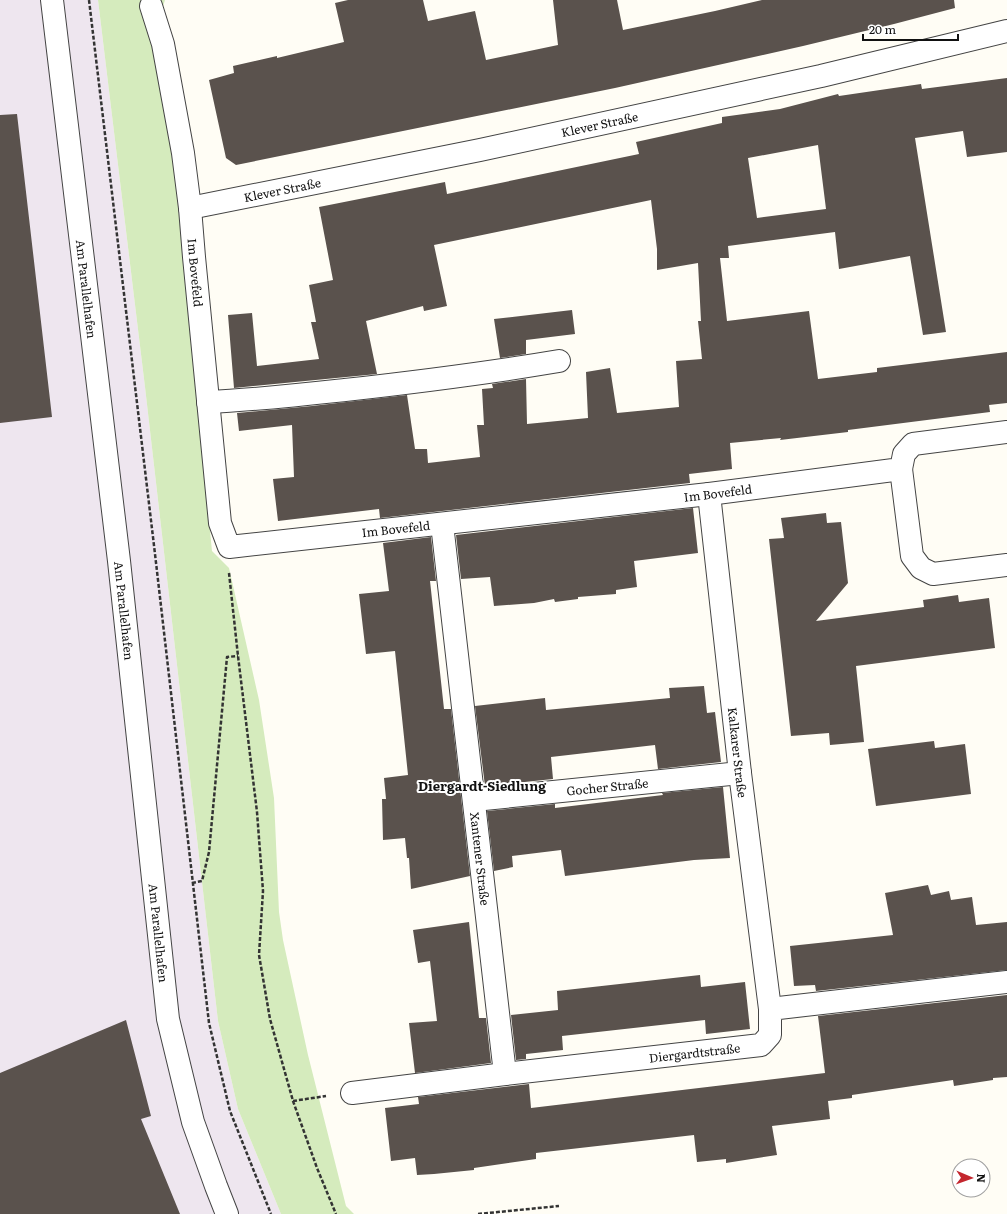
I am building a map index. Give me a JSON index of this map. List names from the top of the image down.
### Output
{
  "streets": {
    "street": [
      "Klever Straße",
      "Im Bovefeld",
      "Am Parallelhafen",
      "Kalkarer Straße",
      "Gocher Straße",
      "Xantener Straße",
      "Diergardtstraße"
    ]
  },
  "crossings": [
    ["Klever Straße", "Im Bovefeld"],
    ["Im Bovefeld", "Kalkarer Straße"],
    ["Im Bovefeld", "Xantener Straße"],
    ["Kalkarer Straße", "Gocher Straße"],
    ["Kalkarer Straße", "Diergardtstraße"],
    ["Gocher Straße", "Xantener Straße"],
    ["Xantener Straße", "Diergardtstraße"]
  ],
  "districts": ["Diergardt-Siedlung"],
  "scale_bar": "20 m",
  "north": "right"
}
